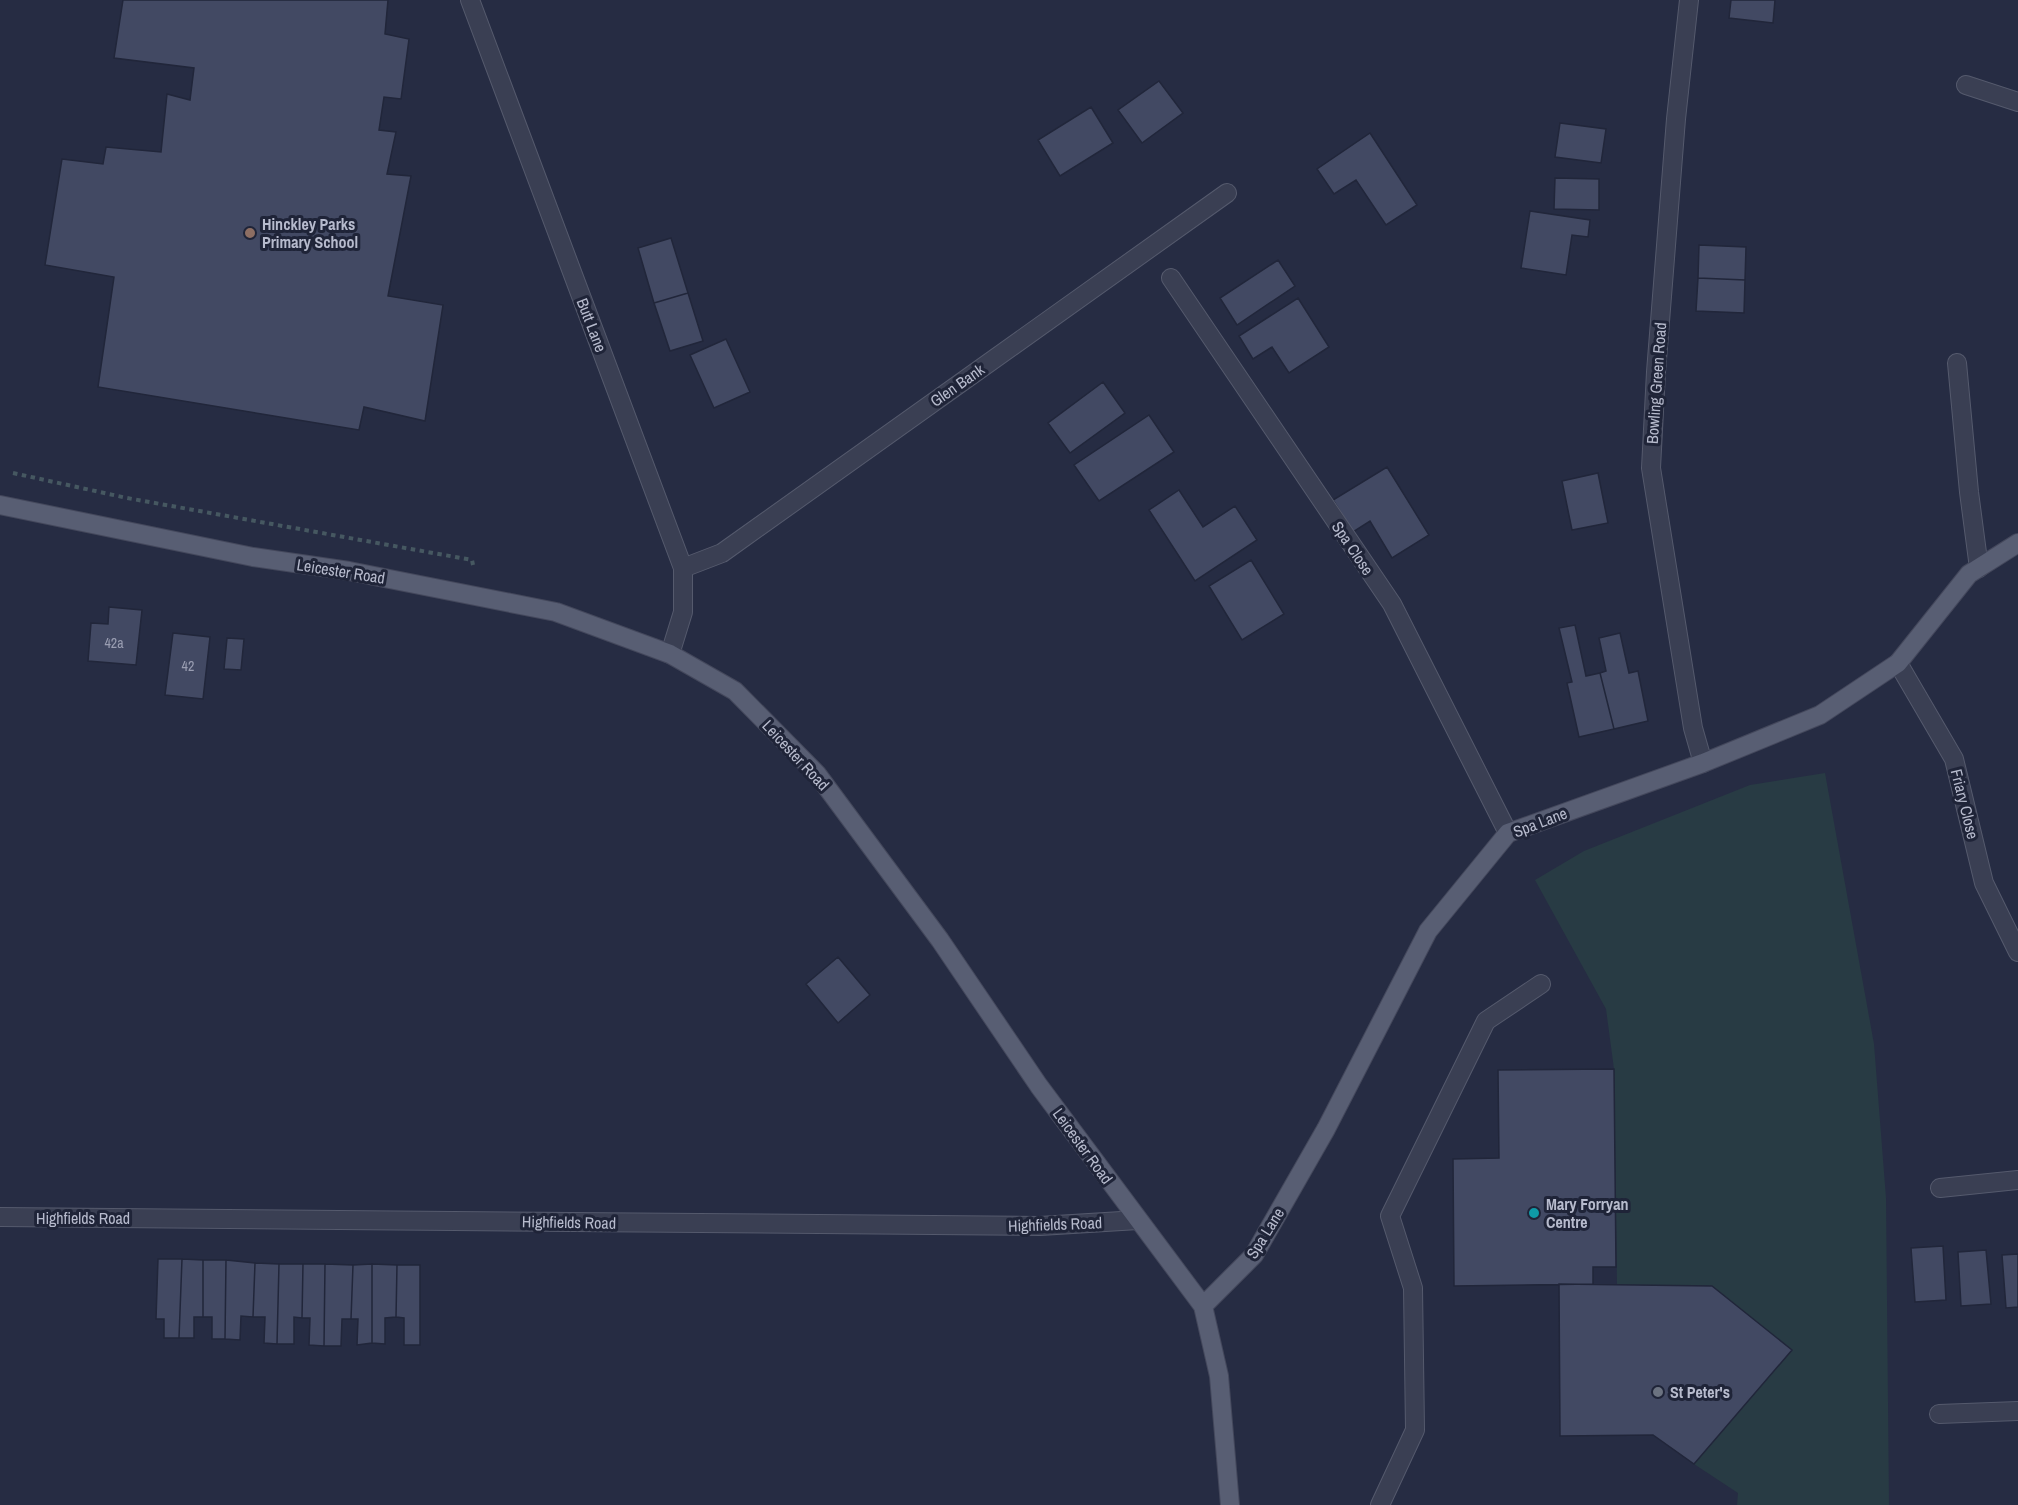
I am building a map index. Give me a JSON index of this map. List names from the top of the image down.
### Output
{
  "streets": {
    "main road": ["Leicester Road", "Spa Lane"],
    "street": [
      "Butt Lane",
      "Bowling Green Road",
      "Glen Bank",
      "Spa Close",
      "Friary Close",
      "Highfields Road"
    ]
  },
  "crossings": [
    ["Butt Lane", "Glen Bank"],
    ["Butt Lane", "Leicester Road"],
    ["Bowling Green Road", "Spa Lane"],
    ["Spa Close", "Spa Lane"],
    ["Leicester Road", "Spa Lane"],
    ["Leicester Road", "Highfields Road"],
    ["Friary Close", "Spa Lane"]
  ],
  "places": ["Hinckley Parks Primary School", "Mary Forryan Centre", "St Peter's"],
  "house_numbers": ["42a", "42"]
}
